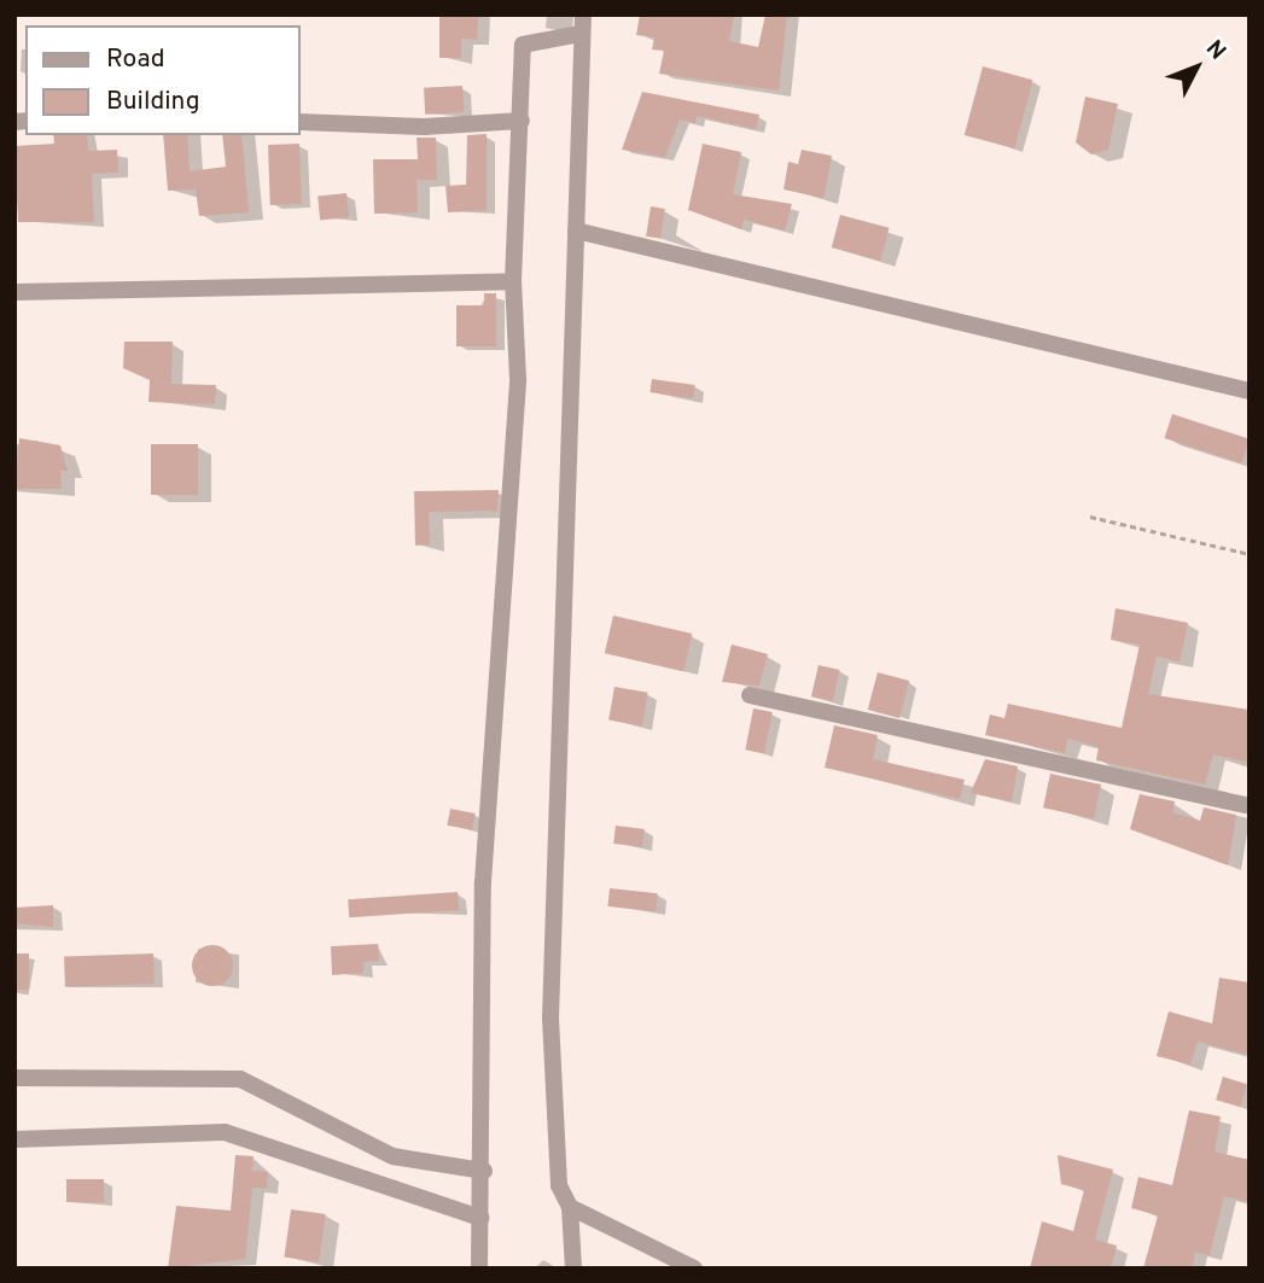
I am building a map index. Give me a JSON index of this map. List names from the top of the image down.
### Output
{
  "legend": ["Road", "Building"],
  "north": "top right"
}
